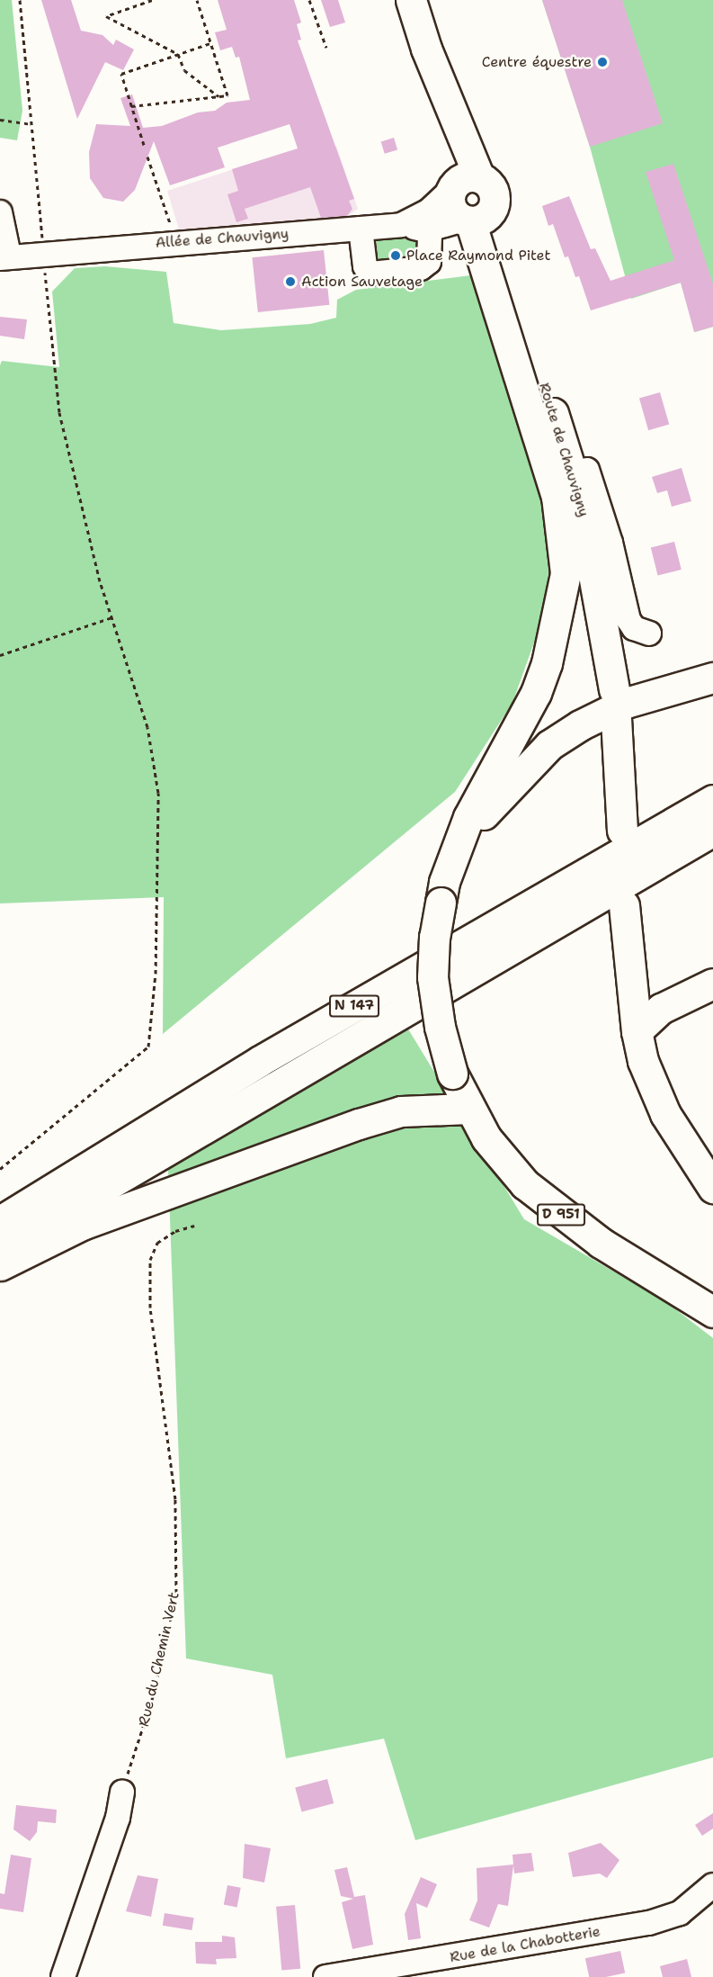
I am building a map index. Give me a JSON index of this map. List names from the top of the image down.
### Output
{
  "streets": {
    "main road": ["Route de Chauvigny", "N 147", "D 951"],
    "street": ["Allée de Chauvigny", "Rue de la Chabotterie"],
    "path": ["Rue du Chemin Vert"]
  },
  "crossings": [
    ["Allée de Chauvigny", "Route de Chauvigny"],
    ["Route de Chauvigny", "D 951"]
  ],
  "places": ["Centre équestre", "Place Raymond Pitet", "Action Sauvetage"]
}
